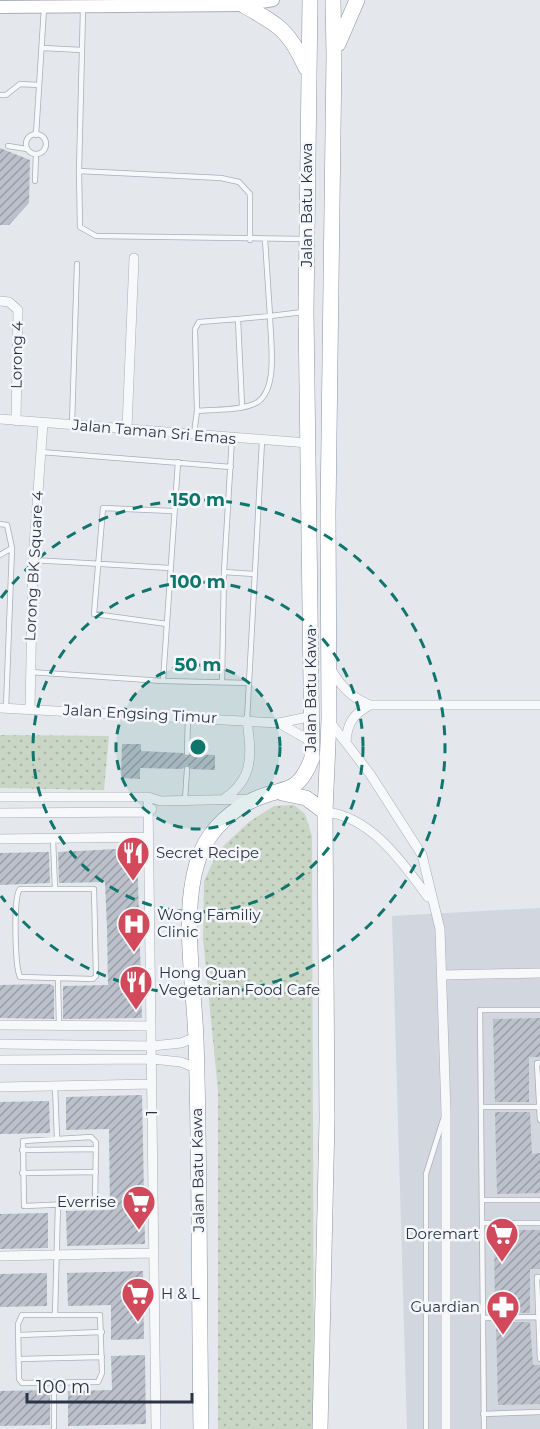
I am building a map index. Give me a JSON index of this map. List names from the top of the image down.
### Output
{
  "streets": {
    "highway": ["Jalan Batu Kawa"],
    "street": [
      "Lorong 4",
      "Jalan Taman Sri Emas",
      "Lorong BK Square 4",
      "Jalan Engsing Timur",
      "1"
    ]
  },
  "crossings": [
    ["Jalan Batu Kawa", "Jalan Taman Sri Emas"],
    ["Jalan Batu Kawa", "Jalan Engsing Timur"],
    ["Lorong 4", "Jalan Taman Sri Emas"],
    ["Jalan Taman Sri Emas", "Lorong BK Square 4"],
    ["Lorong BK Square 4", "Jalan Engsing Timur"]
  ],
  "places": {
    "restaurant": ["Secret Recipe", "Hong Quan Vegetarian Food Cafe"],
    "hospital": ["Wong Familiy Clinic"],
    "supermarket": ["Everrise", "Doremart", "H & L"],
    "pharmacy": ["Guardian"]
  },
  "scale_bar": "100 m",
  "rings": ["150 m", "100 m", "50 m"]
}
